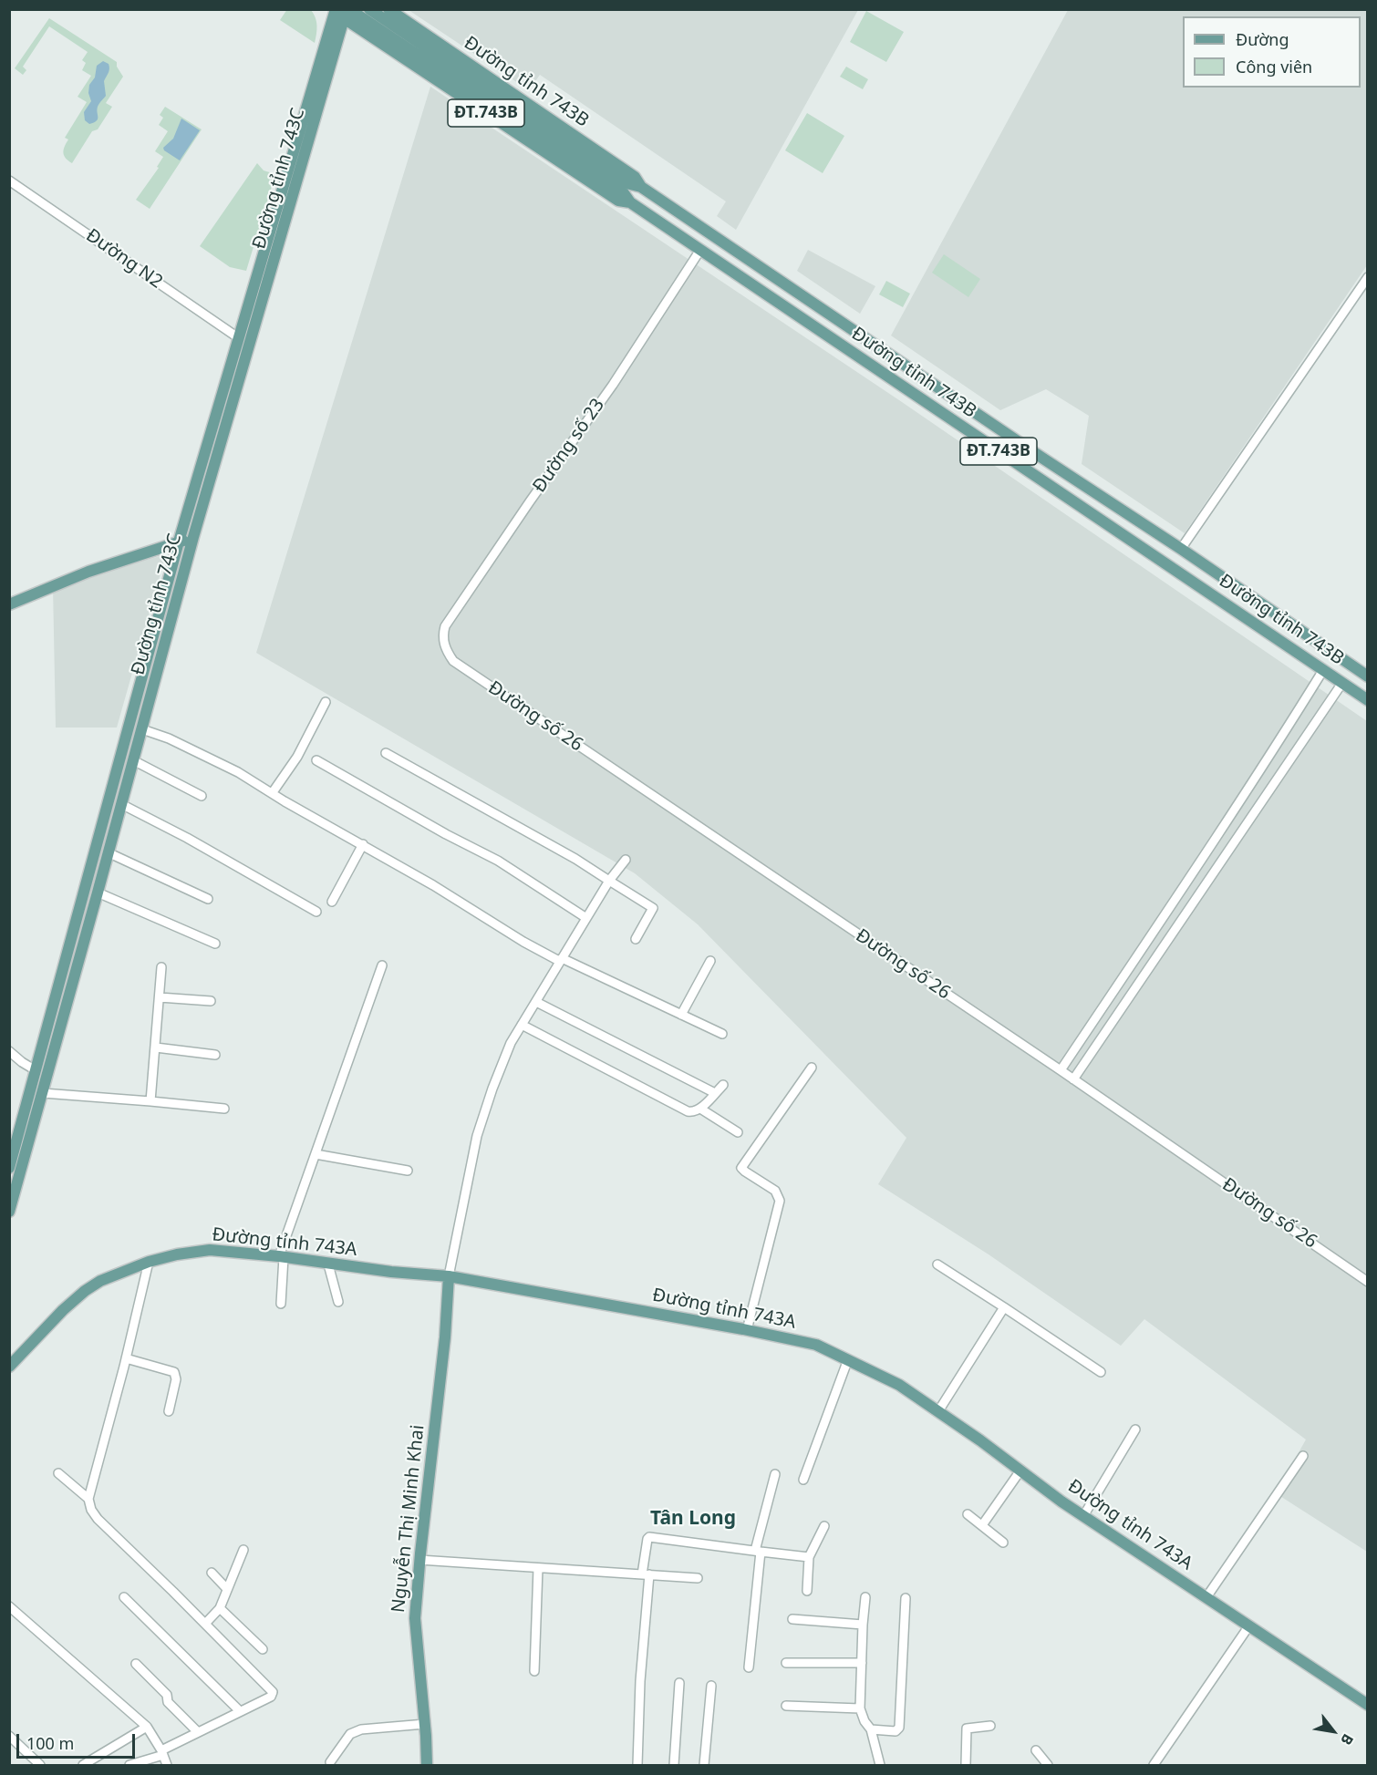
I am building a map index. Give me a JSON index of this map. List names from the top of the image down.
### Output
{
  "streets": {
    "main road": [
      "Đường tỉnh 743B",
      "ĐT.743B",
      "Đường tỉnh 743C",
      "Đường tỉnh 743A",
      "Nguyễn Thị Minh Khai"
    ],
    "street": ["Đường N2", "Đường số 23", "Đường số 26"]
  },
  "crossings": [
    ["Đường tỉnh 743B", "ĐT.743B"],
    ["Đường tỉnh 743B", "Đường tỉnh 743C"],
    ["Đường tỉnh 743B", "Đường số 23"],
    ["ĐT.743B", "Đường tỉnh 743C"],
    ["Đường tỉnh 743C", "Đường N2"],
    ["Đường số 23", "Đường số 26"],
    ["Đường tỉnh 743A", "Nguyễn Thị Minh Khai"]
  ],
  "districts": ["Tân Long"],
  "legend": ["Đường", "Công viên"],
  "scale_bar": "100 m",
  "north": "bottom right"
}
